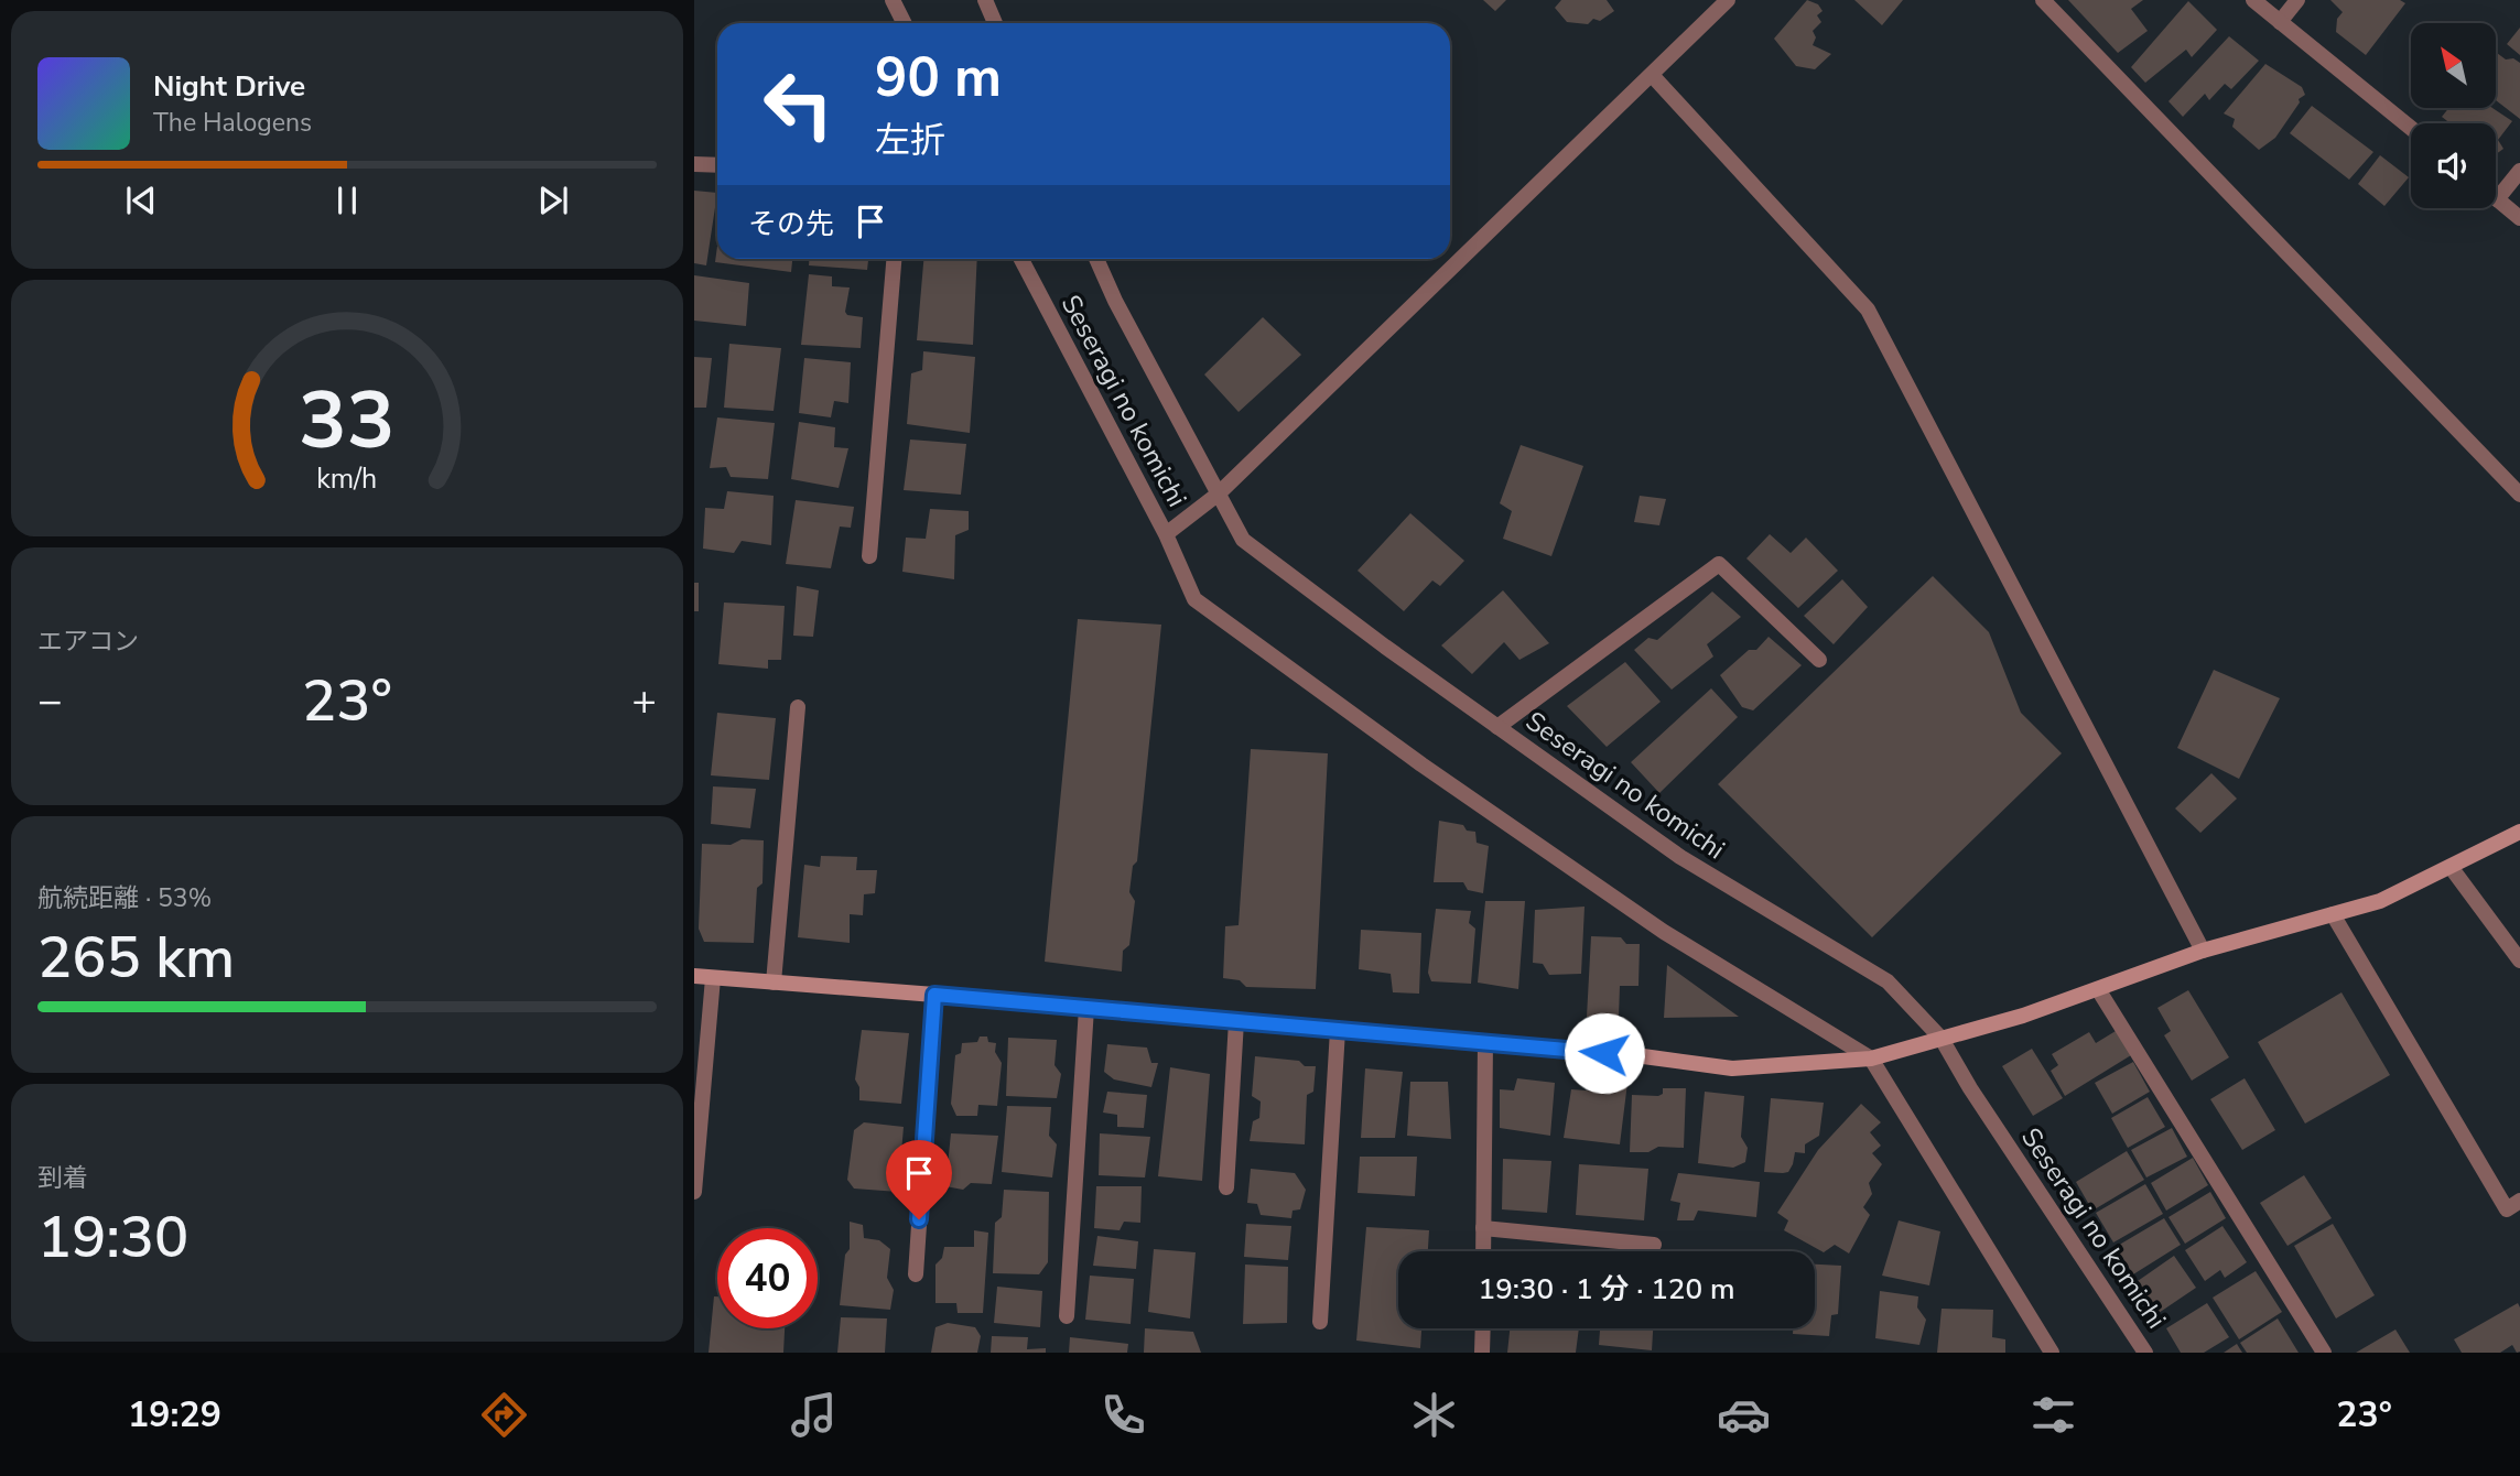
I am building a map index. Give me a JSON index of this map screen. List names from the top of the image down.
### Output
{
  "streets": {
    "street": ["Seseragi no komichi"]
  },
  "north": "top left",
  "page": {
    "turn": ["90 m", "左折"],
    "song": ["Night Drive", "The Halogens"],
    "then": "その先",
    "tile": [
      "エアコン",
      ["航続距離 · 53%", "265 km"],
      ["到着", "19:30"]
    ],
    "heat": ["−", "23°", "+"],
    "limit": "40",
    "trip": "19:30 · 1 分 · 120 m",
    "tabs": ["19:29", "23°"],
    "gauge": ["33", "km/h"]
  }
}
